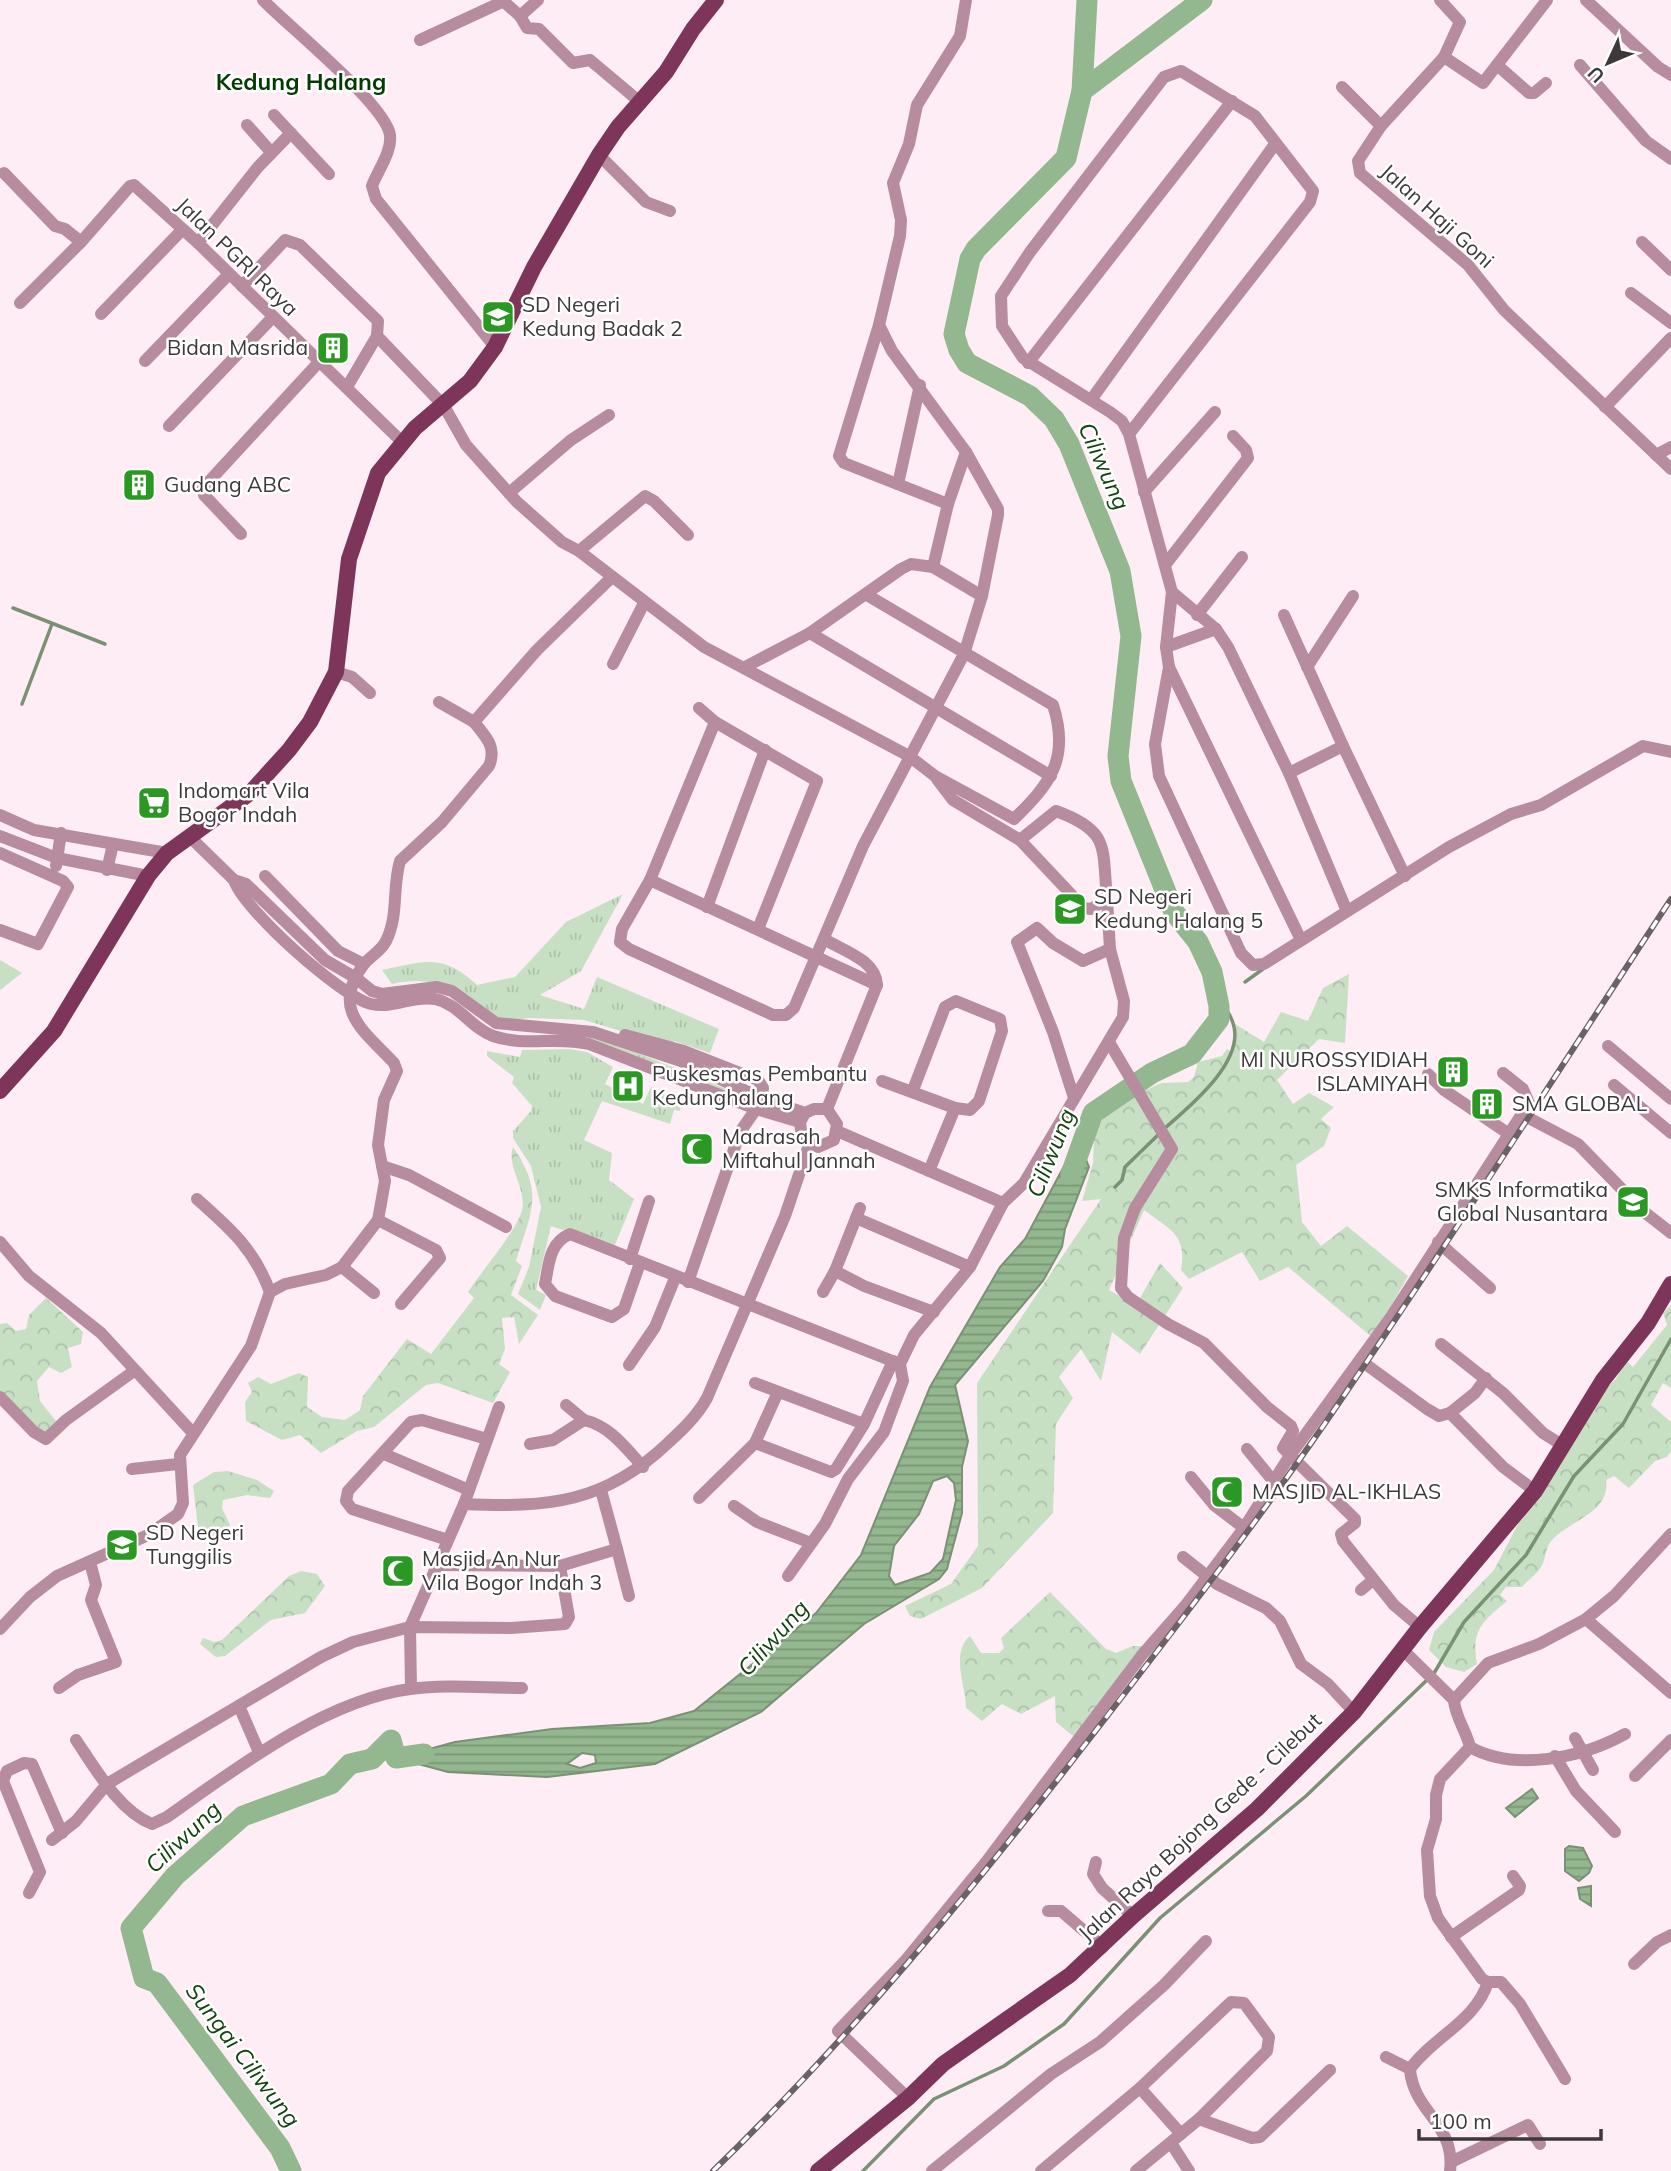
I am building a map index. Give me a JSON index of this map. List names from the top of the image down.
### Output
{
  "streets": {
    "main road": ["Jalan Raya Bojong Gede - Cilebut"],
    "street": ["Jalan Haji Goni", "Jalan PGRI Raya"]
  },
  "districts": ["Kedung Halang"],
  "water": ["Ciliwung", "Sungai Ciliwung"],
  "places": {
    "school or university": [
      "SD Negeri Kedung Badak 2",
      "SD Negeri Kedung Halang 5",
      "SMKS Informatika Global Nusantara",
      "SD Negeri Tunggilis"
    ],
    "building": [
      "Bidan Masrida",
      "Gudang ABC",
      "MI NUROSSYIDIAH ISLAMIYAH",
      "SMA GLOBAL"
    ],
    "supermarket": ["Indomart Vila Bogor Indah"],
    "hospital": ["Puskesmas Pembantu Kedunghalang"],
    "mosque": ["Madrasah Miftahul Jannah", "MASJID AL-IKHLAS", "Masjid An Nur Vila Bogor Indah 3"]
  },
  "scale_bar": "100 m",
  "north": "bottom left"
}
